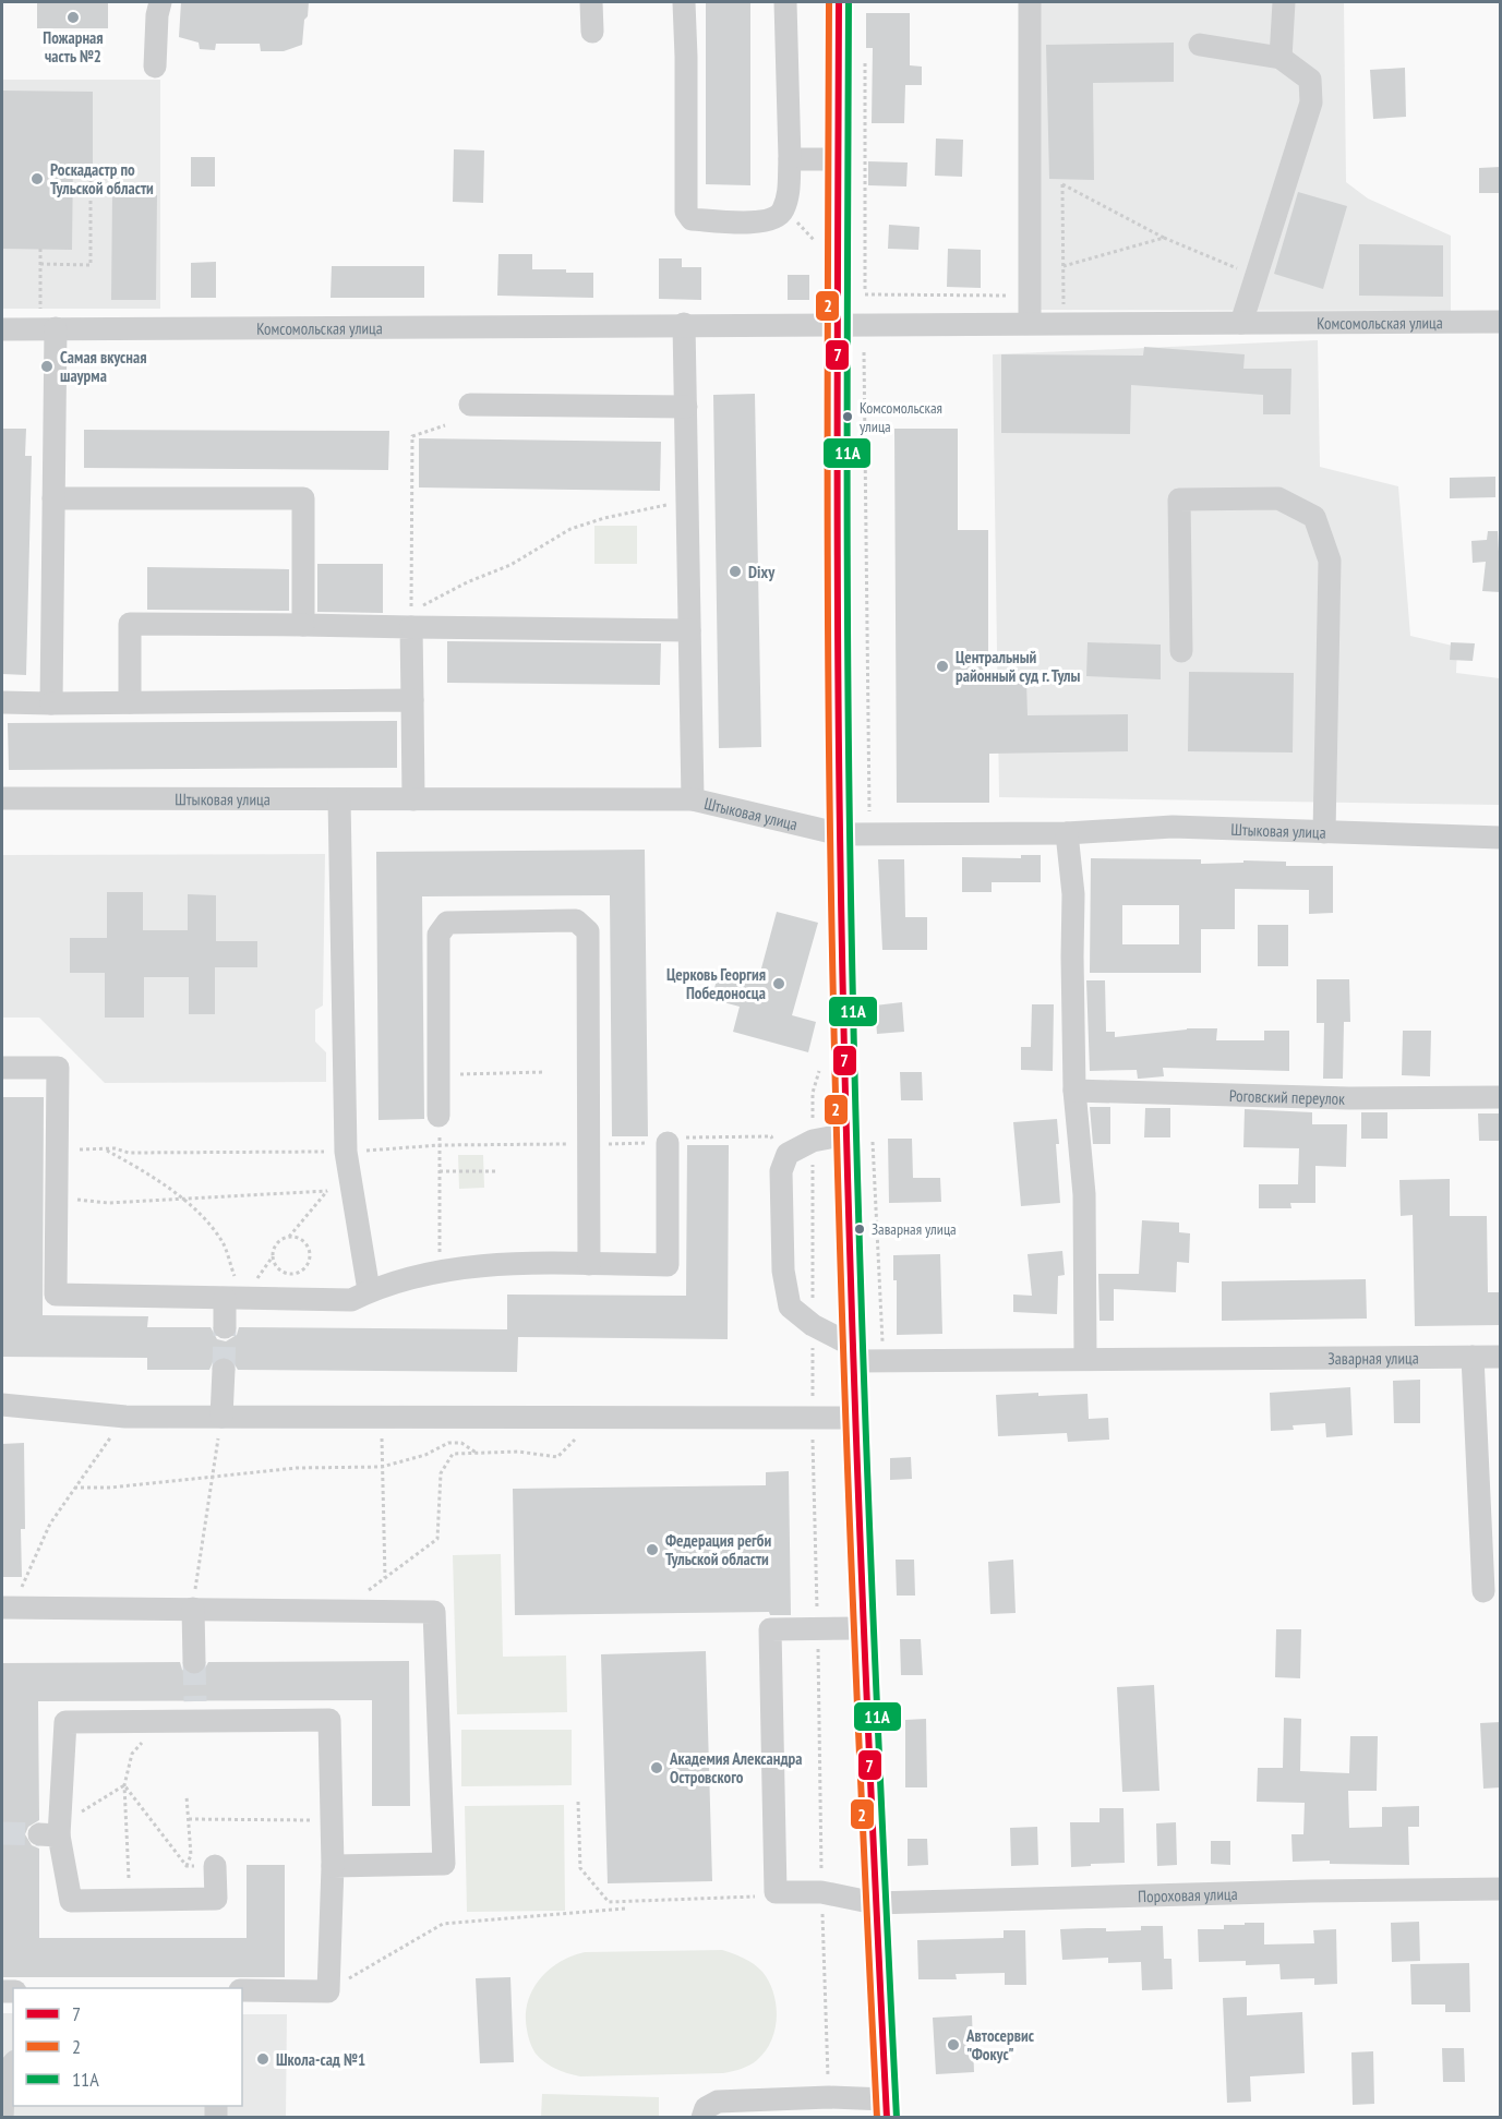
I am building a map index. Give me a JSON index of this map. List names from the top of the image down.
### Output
{
  "streets": {
    "street": [
      "Комсомольская улица",
      "Штыковая улица",
      "Роговский переулок",
      "Заварная улица",
      "Пороховая улица"
    ]
  },
  "places": [
    "Пожарная часть №2",
    "Роскадастр по Тульской области",
    "Самая вкусная шаурма",
    "Комсомольская улица",
    "Dixy",
    "Центральный районный суд г. Тулы",
    "Церковь Георгия Победоносца",
    "Заварная улица",
    "Федерация регби Тульской области",
    "Академия Александра Островского",
    "Автосервис \"Фокус\"",
    "Школа-сад №1"
  ],
  "lines": ["transit line 7", "transit line 2", "transit line 11А"],
  "legend": ["7", "2", "11А"]
}
